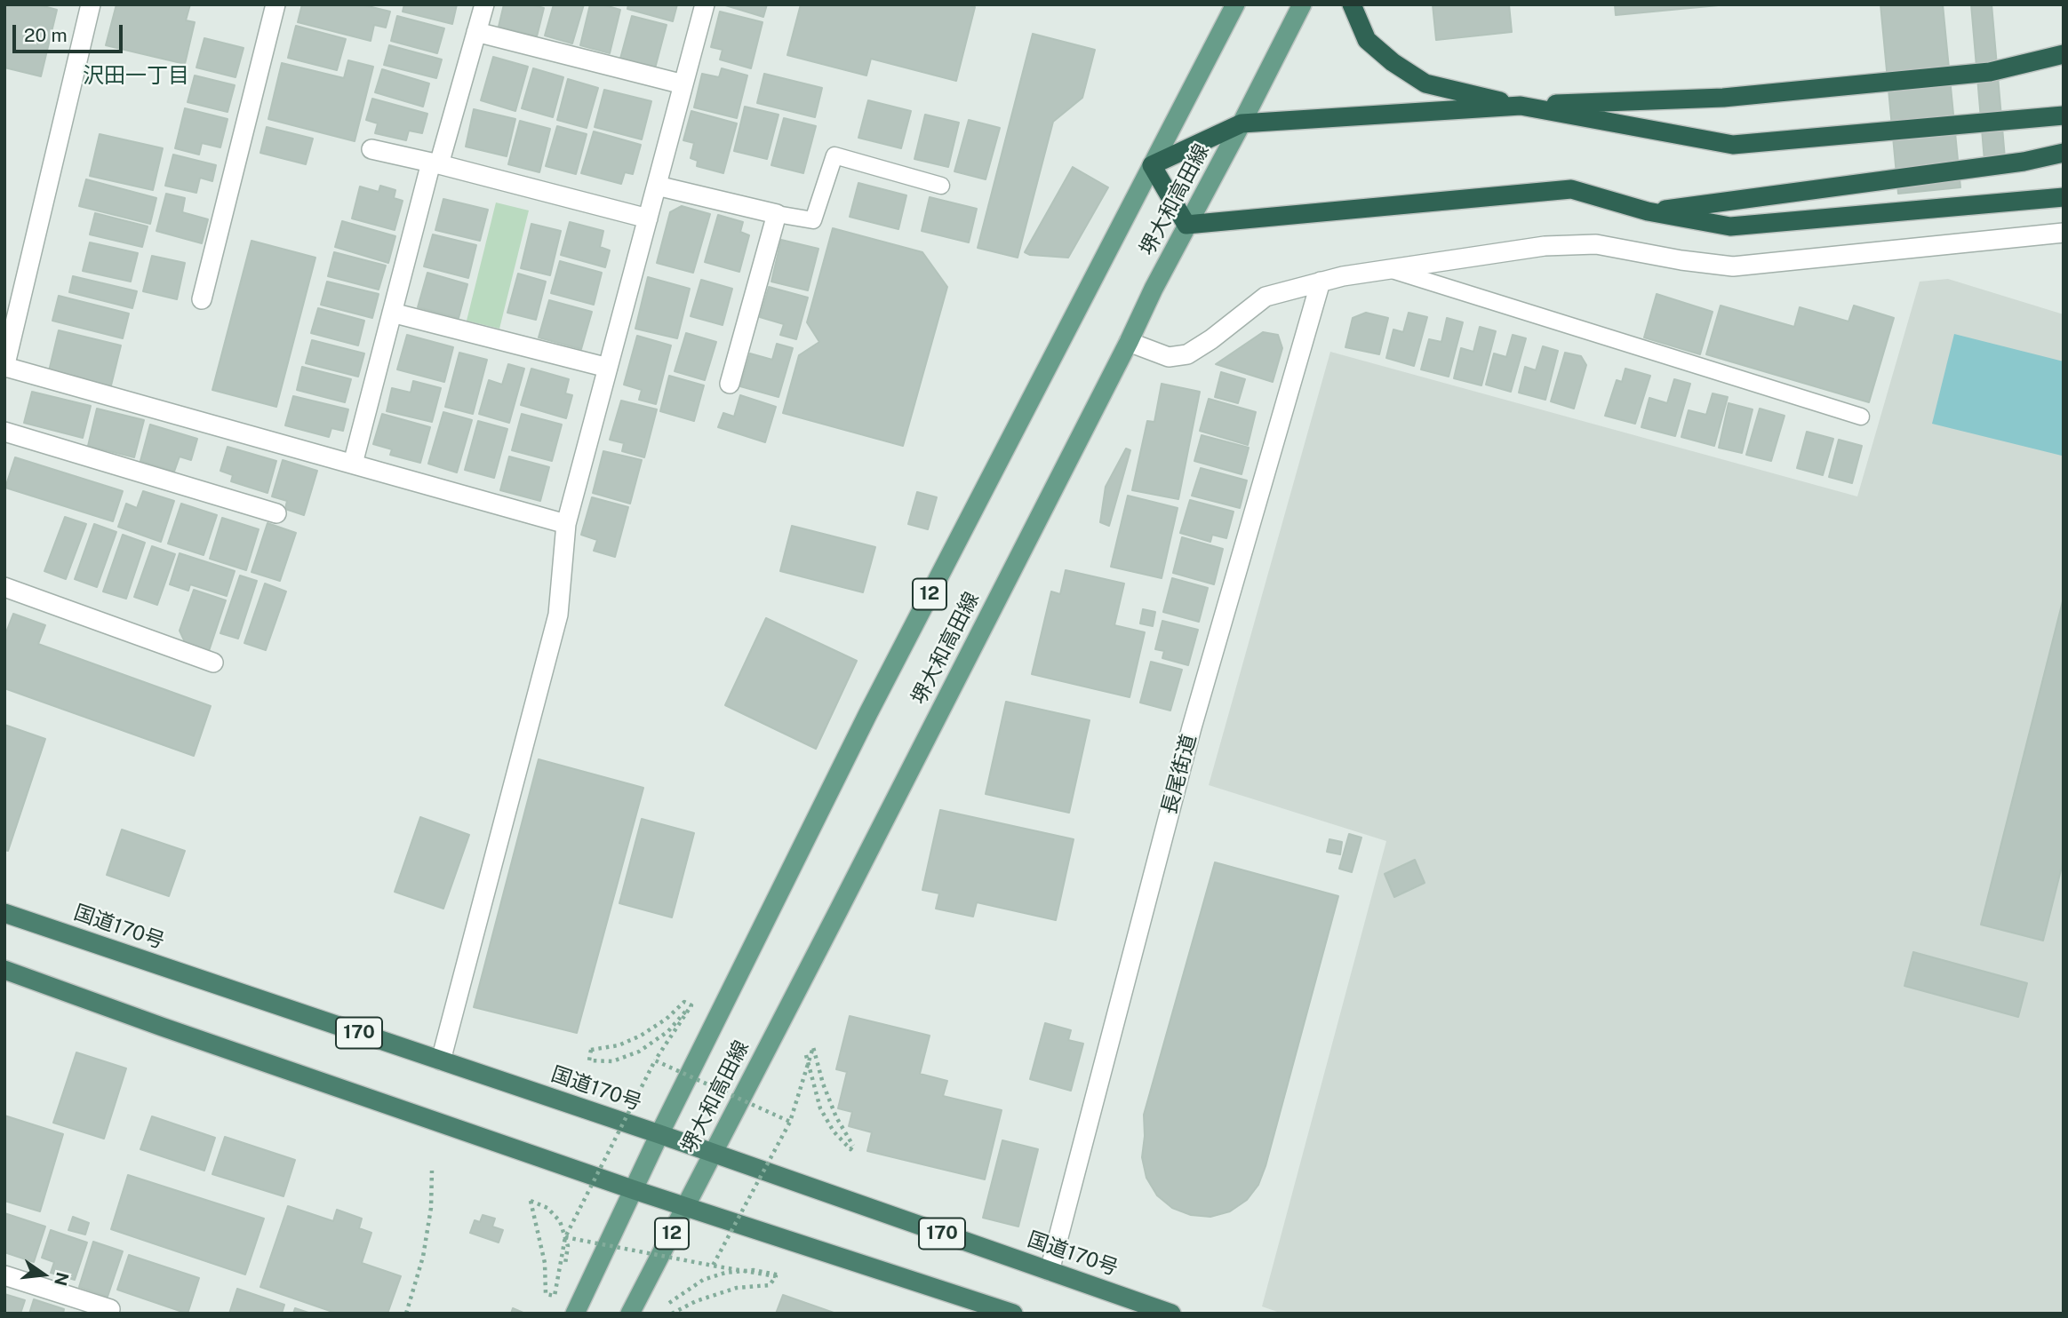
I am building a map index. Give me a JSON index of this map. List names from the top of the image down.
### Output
{
  "streets": {
    "highway": ["国道170号", "170"],
    "main road": ["堺大和高田線", "12"],
    "street": ["長尾街道"]
  },
  "crossings": [
    ["堺大和高田線", "国道170号"],
    ["長尾街道", "国道170号"]
  ],
  "districts": ["沢田一丁目"],
  "scale_bar": "20 m",
  "north": "right"
}
